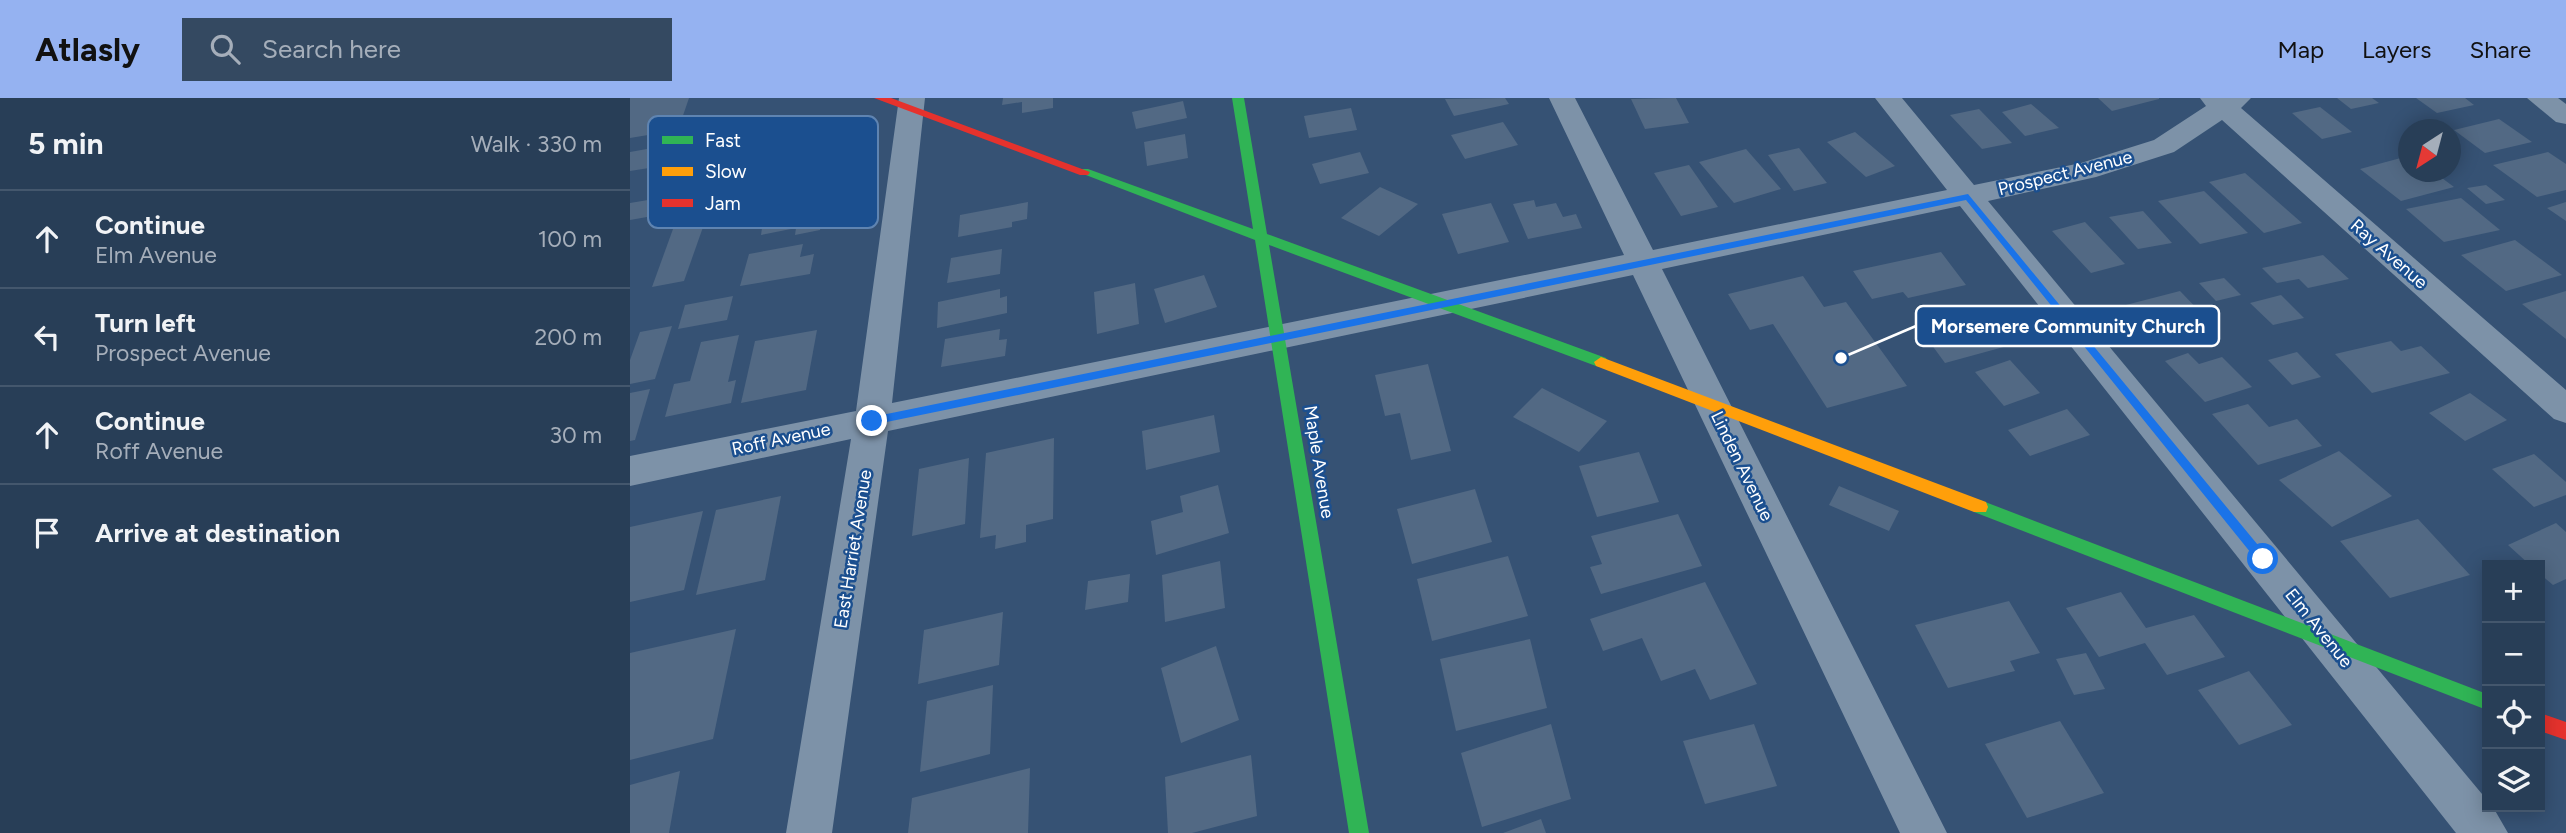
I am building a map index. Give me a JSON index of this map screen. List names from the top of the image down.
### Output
{
  "streets": {
    "main road": ["Maple Avenue"],
    "street": [
      "Prospect Avenue",
      "Ray Avenue",
      "Roff Avenue",
      "Linden Avenue",
      "East Harriet Avenue",
      "Elm Avenue"
    ]
  },
  "crossings": [
    ["Prospect Avenue", "Ray Avenue"],
    ["Prospect Avenue", "Roff Avenue"],
    ["Prospect Avenue", "Maple Avenue"],
    ["Prospect Avenue", "Linden Avenue"],
    ["Prospect Avenue", "Elm Avenue"],
    ["Roff Avenue", "East Harriet Avenue"]
  ],
  "places": ["Morsemere Community Church"],
  "legend": ["Fast", "Slow", "Jam"],
  "north": "bottom left",
  "page": {
    "header": "Atlasly",
    "search": "Search here",
    "nav": ["Map", "Layers", "Share"],
    "heading": ["5 min", "Walk · 330 m"],
    "list": [
      ["Continue", "Elm Avenue", "100 m"],
      ["Turn left", "Prospect Avenue", "200 m"],
      ["Continue", "Roff Avenue", "30 m"],
      "Arrive at destination"
    ],
    "map_buttons": ["+", "−"]
  }
}
